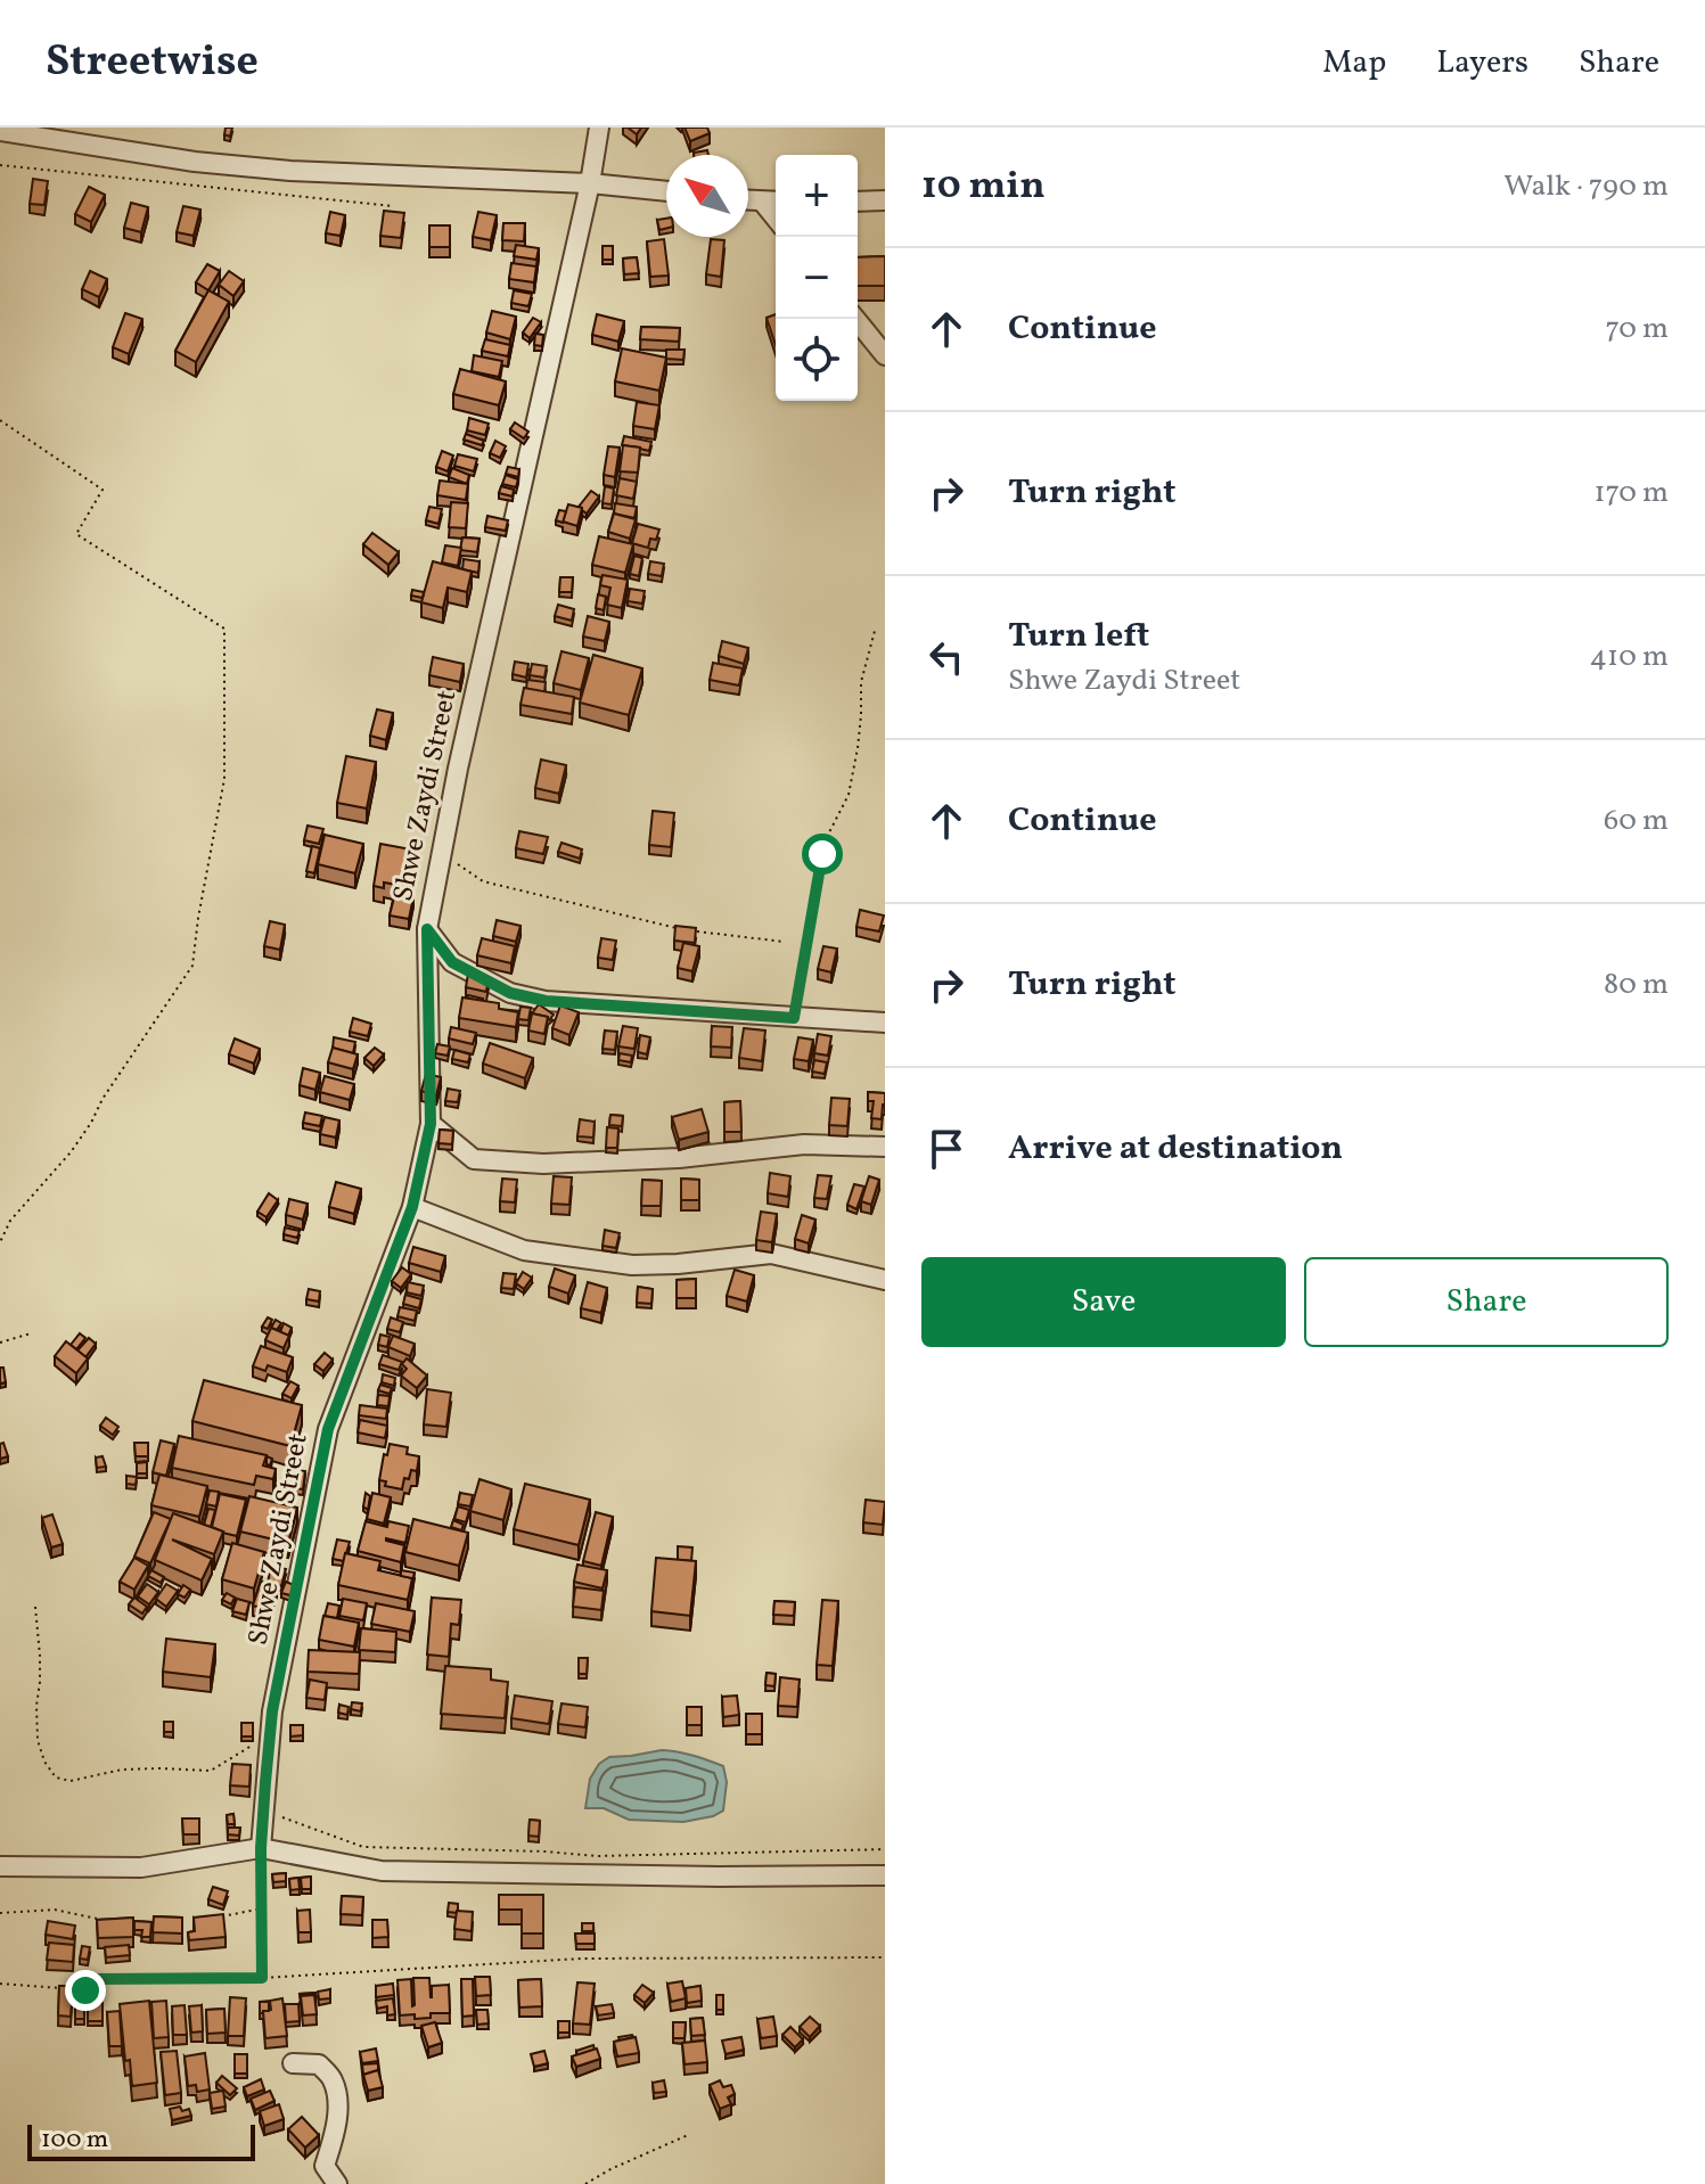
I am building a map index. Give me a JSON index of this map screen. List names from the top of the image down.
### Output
{
  "streets": {
    "street": ["Shwe Zaydi Street"]
  },
  "scale_bar": "100 m",
  "north": "top left",
  "page": {
    "header": "Streetwise",
    "nav": ["Map", "Layers", "Share"],
    "heading": ["10 min", "Walk · 790 m"],
    "map_buttons": ["+", "−"],
    "list": [
      ["Continue", "70 m"],
      ["Turn right", "170 m"],
      ["Turn left", "Shwe Zaydi Street", "410 m"],
      ["Continue", "60 m"],
      ["Turn right", "80 m"],
      "Arrive at destination"
    ],
    "buttons": ["Save", "Share"],
    "scale": "100 m"
  }
}
